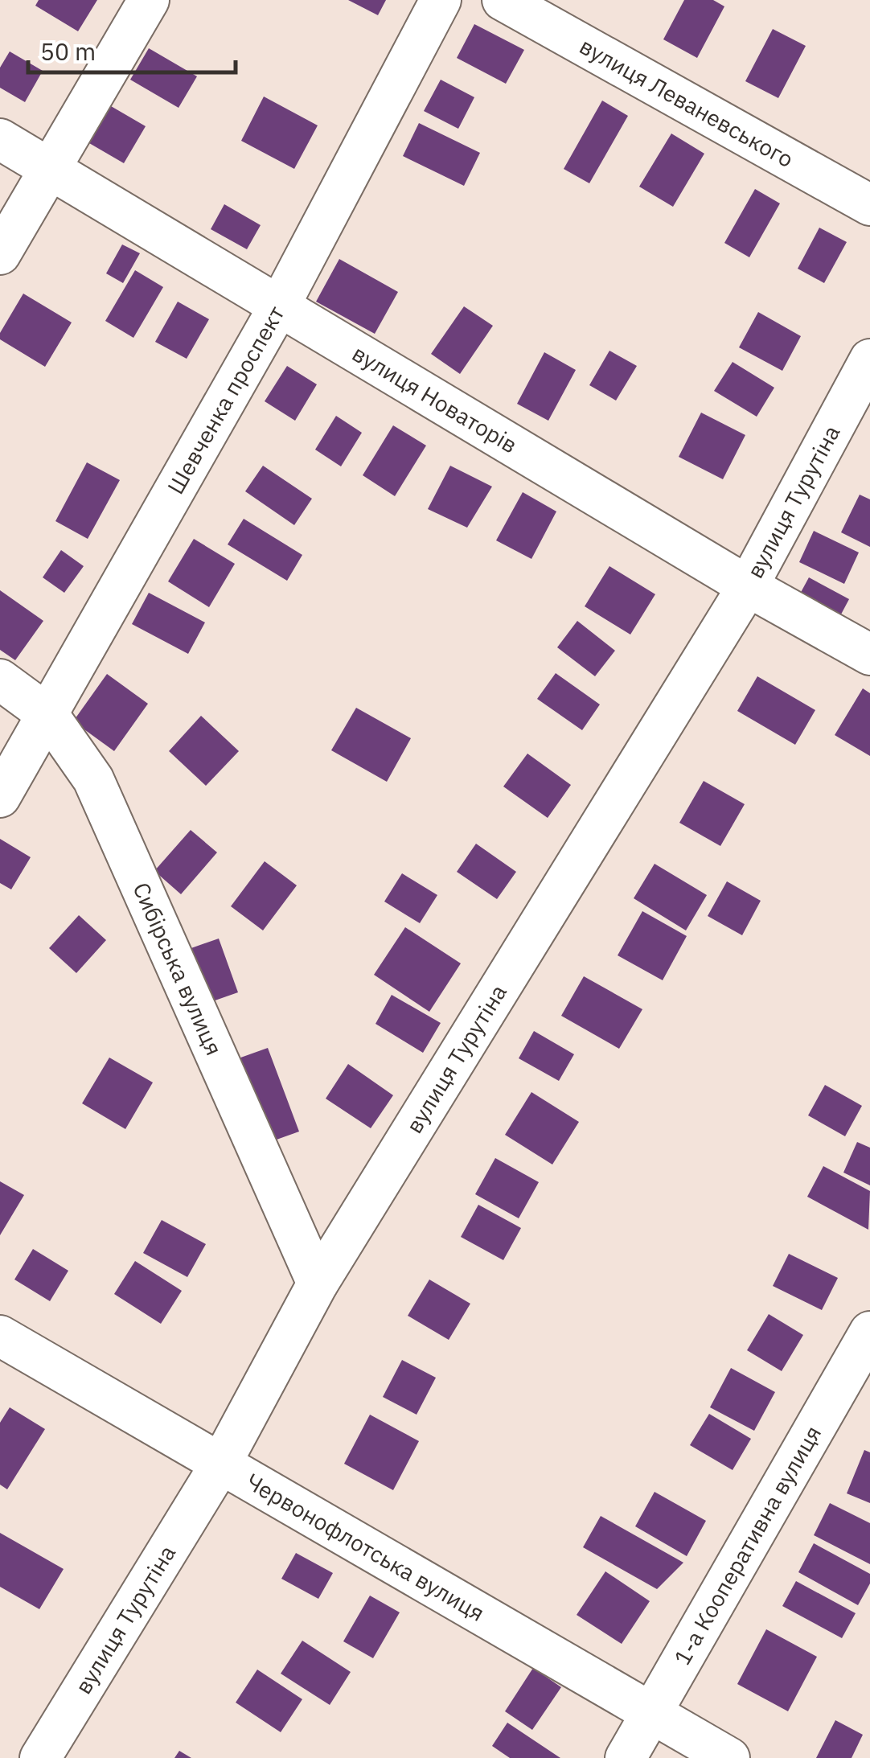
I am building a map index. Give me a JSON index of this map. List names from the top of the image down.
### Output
{
  "streets": {
    "street": [
      "вулиця Леваневського",
      "вулиця Новаторів",
      "Шевченка проспект",
      "вулиця Турутіна",
      "Сибірська вулиця",
      "1-а Кооперативна вулиця",
      "Червонофлотська вулиця"
    ]
  },
  "crossings": [
    ["вулиця Новаторів", "Шевченка проспект"],
    ["вулиця Новаторів", "вулиця Турутіна"],
    ["Шевченка проспект", "Сибірська вулиця"],
    ["вулиця Турутіна", "Сибірська вулиця"],
    ["вулиця Турутіна", "Червонофлотська вулиця"],
    ["1-а Кооперативна вулиця", "Червонофлотська вулиця"]
  ],
  "scale_bar": "50 m"
}
